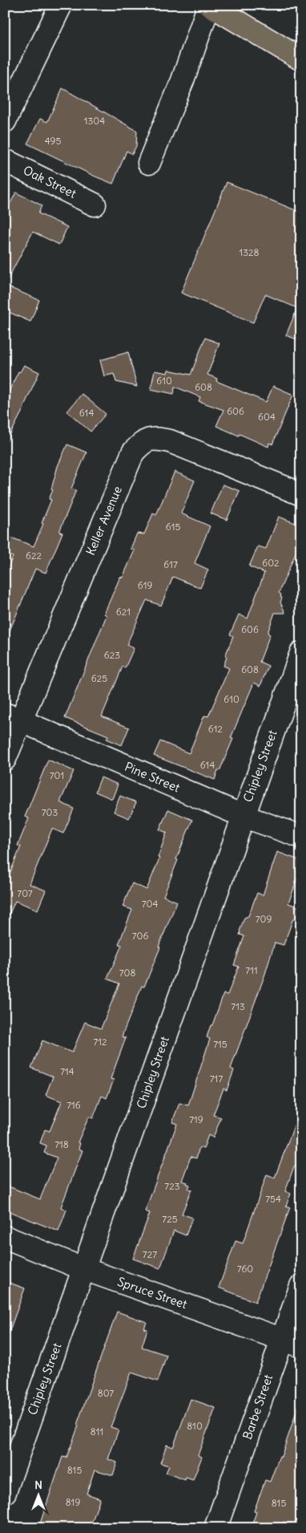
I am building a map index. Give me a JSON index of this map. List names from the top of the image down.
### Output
{
  "streets": {
    "street": [
      "Oak Street",
      "Keller Avenue",
      "Chipley Street",
      "Pine Street",
      "Spruce Street",
      "Barbe Street"
    ]
  },
  "crossings": [
    ["Keller Avenue", "Pine Street"],
    ["Chipley Street", "Pine Street"],
    ["Chipley Street", "Spruce Street"],
    ["Spruce Street", "Barbe Street"]
  ],
  "house_numbers": [
    "1304",
    "495",
    "1328",
    "610",
    "608",
    "606",
    "614",
    "604",
    "615",
    "622",
    "602",
    "617",
    "619",
    "621",
    "606",
    "623",
    "608",
    "625",
    "610",
    "612",
    "614",
    "701",
    "703",
    "707",
    "704",
    "709",
    "706",
    "711",
    "708",
    "713",
    "712",
    "715",
    "714",
    "717",
    "716",
    "719",
    "718",
    "723",
    "754",
    "725",
    "727",
    "760",
    "807",
    "810",
    "811",
    "815",
    "819",
    "815"
  ],
  "north": "top"
}
